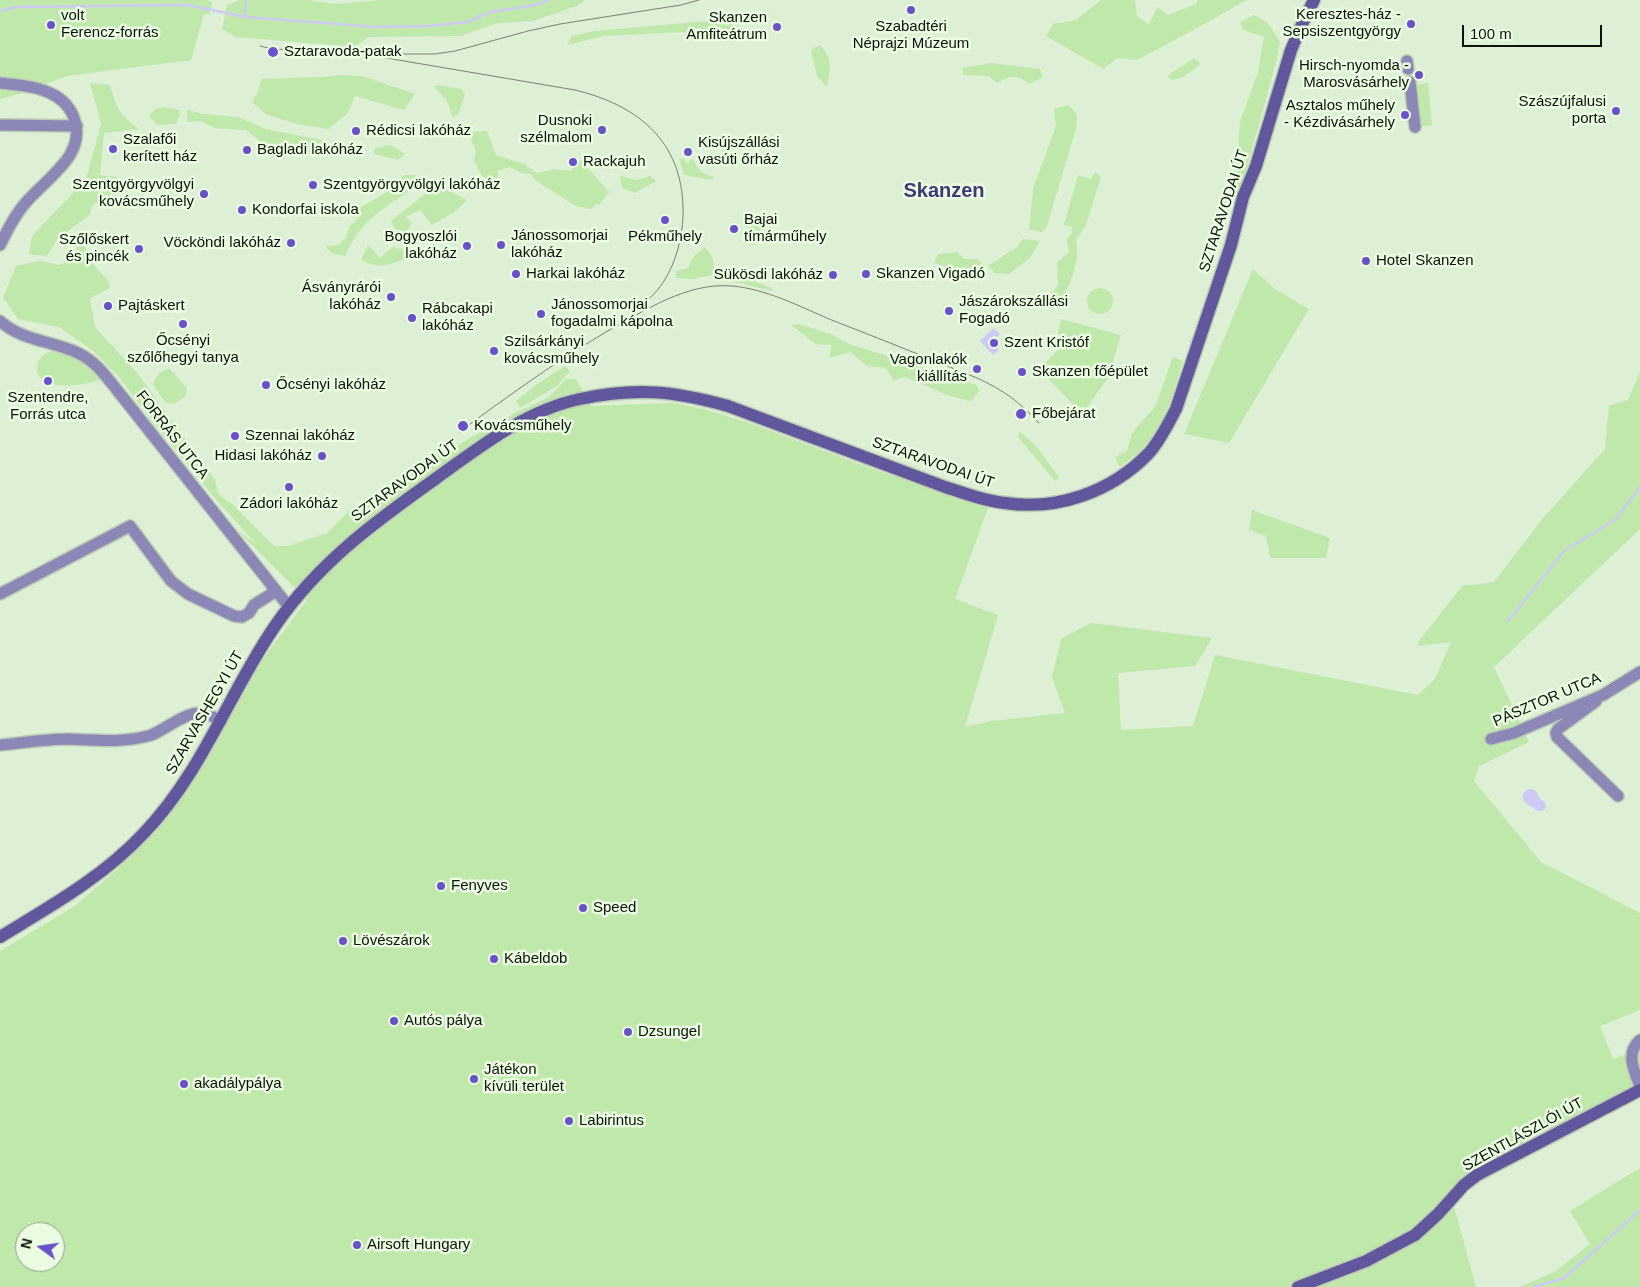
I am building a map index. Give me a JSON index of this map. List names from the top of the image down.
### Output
{
  "streets": {
    "street": [
      "SZTARAVODAI ÚT",
      "FORRÁS UTCA",
      "PÁSZTOR UTCA",
      "SZARVASHEGYI ÚT",
      "SZENTLÁSZLÓI ÚT"
    ]
  },
  "crossings": [
    ["SZTARAVODAI ÚT", "FORRÁS UTCA"],
    ["SZTARAVODAI ÚT", "SZARVASHEGYI ÚT"],
    ["FORRÁS UTCA", "SZARVASHEGYI ÚT"]
  ],
  "districts": ["Skanzen"],
  "places": [
    "Szabadtéri Néprajzi Múzeum",
    "Keresztes-ház - Sepsiszentgyörgy",
    "volt Ferencz-forrás",
    "Skanzen Amfiteátrum",
    "Sztaravoda-patak",
    "Hirsch-nyomda - Marosvásárhely",
    "Szászújfalusi porta",
    "Asztalos műhely - Kézdivásárhely",
    "Dusnoki szélmalom",
    "Rédicsi lakóház",
    "Szalafői kerített ház",
    "Bagladi lakóház",
    "Kisújszállási vasúti őrház",
    "Rackajuh",
    "Szentgyörgyvölgyi lakóház",
    "Szentgyörgyvölgyi kovácsműhely",
    "Kondorfai iskola",
    "Pékműhely",
    "Bajai tímárműhely",
    "Vöcköndi lakóház",
    "Jánossomorjai lakóház",
    "Bogyoszlói lakóház",
    "Szőlőskert és pincék",
    "Hotel Skanzen",
    "Harkai lakóház",
    "Skanzen Vigadó",
    "Sükösdi lakóház",
    "Ásványrárói lakóház",
    "Pajtáskert",
    "Jászárokszállási Fogadó",
    "Jánossomorjai fogadalmi kápolna",
    "Rábcakapi lakóház",
    "Őcsényi szőlőhegyi tanya",
    "Szent Kristóf",
    "Szilsárkányi kovácsműhely",
    "Vagonlakók kiállítás",
    "Skanzen főépület",
    "Szentendre, Forrás utca",
    "Őcsényi lakóház",
    "Főbejárat",
    "Kovácsműhely",
    "Szennai lakóház",
    "Hidasi lakóház",
    "Zádori lakóház",
    "Fenyves",
    "Speed",
    "Lövészárok",
    "Kábeldob",
    "Autós pálya",
    "Dzsungel",
    "Játékon kívüli terület",
    "akadálypálya",
    "Labirintus",
    "Airsoft Hungary"
  ],
  "scale_bar": "100 m",
  "north": "left"
}
